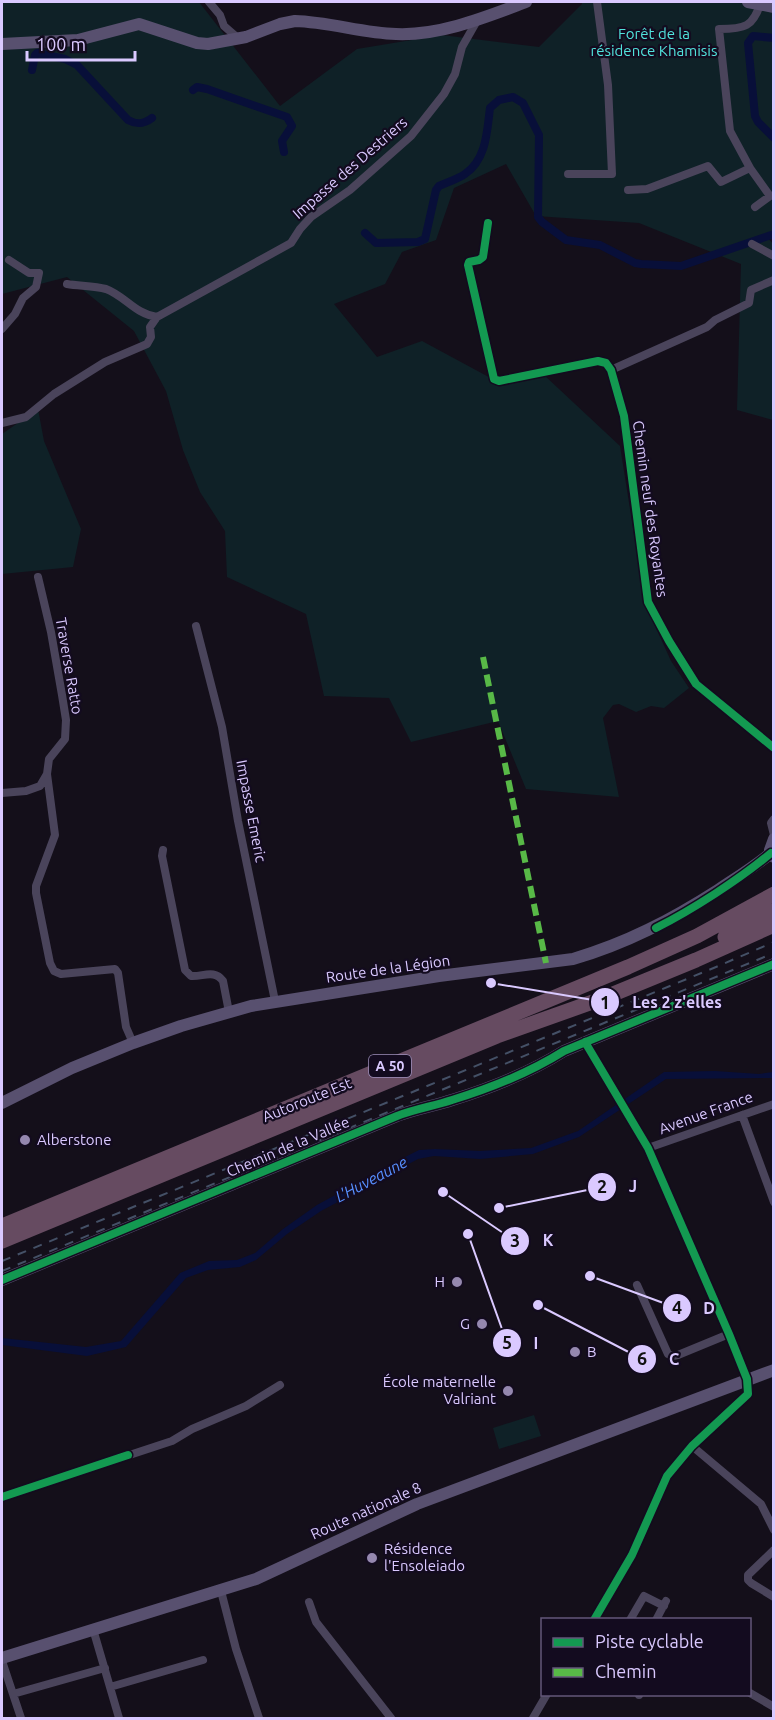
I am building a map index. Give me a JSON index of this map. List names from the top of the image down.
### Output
{
  "streets": {
    "highway": ["A 50", "Autoroute Est"],
    "main road": ["Route de la Légion", "Chemin de la Vallée", "Route nationale 8"],
    "street": [
      "Impasse des Destriers",
      "Chemin neuf des Royantes",
      "Traverse Ratto",
      "Impasse Emeric",
      "Avenue France"
    ]
  },
  "crossings": [
    ["Impasse Emeric", "Route de la Légion"],
    ["A 50", "Autoroute Est"]
  ],
  "water": ["L'Huveaune"],
  "parks": ["Forêt de la résidence Khamisis"],
  "places": [
    "Les 2 z'elles",
    "Alberstone",
    "K",
    "J",
    "I",
    "D",
    "H",
    "C",
    "G",
    "B",
    "École maternelle Valriant",
    "Résidence l'Ensoleiado"
  ],
  "legend": ["Piste cyclable", "Chemin"],
  "scale_bar": "100 m"
}
